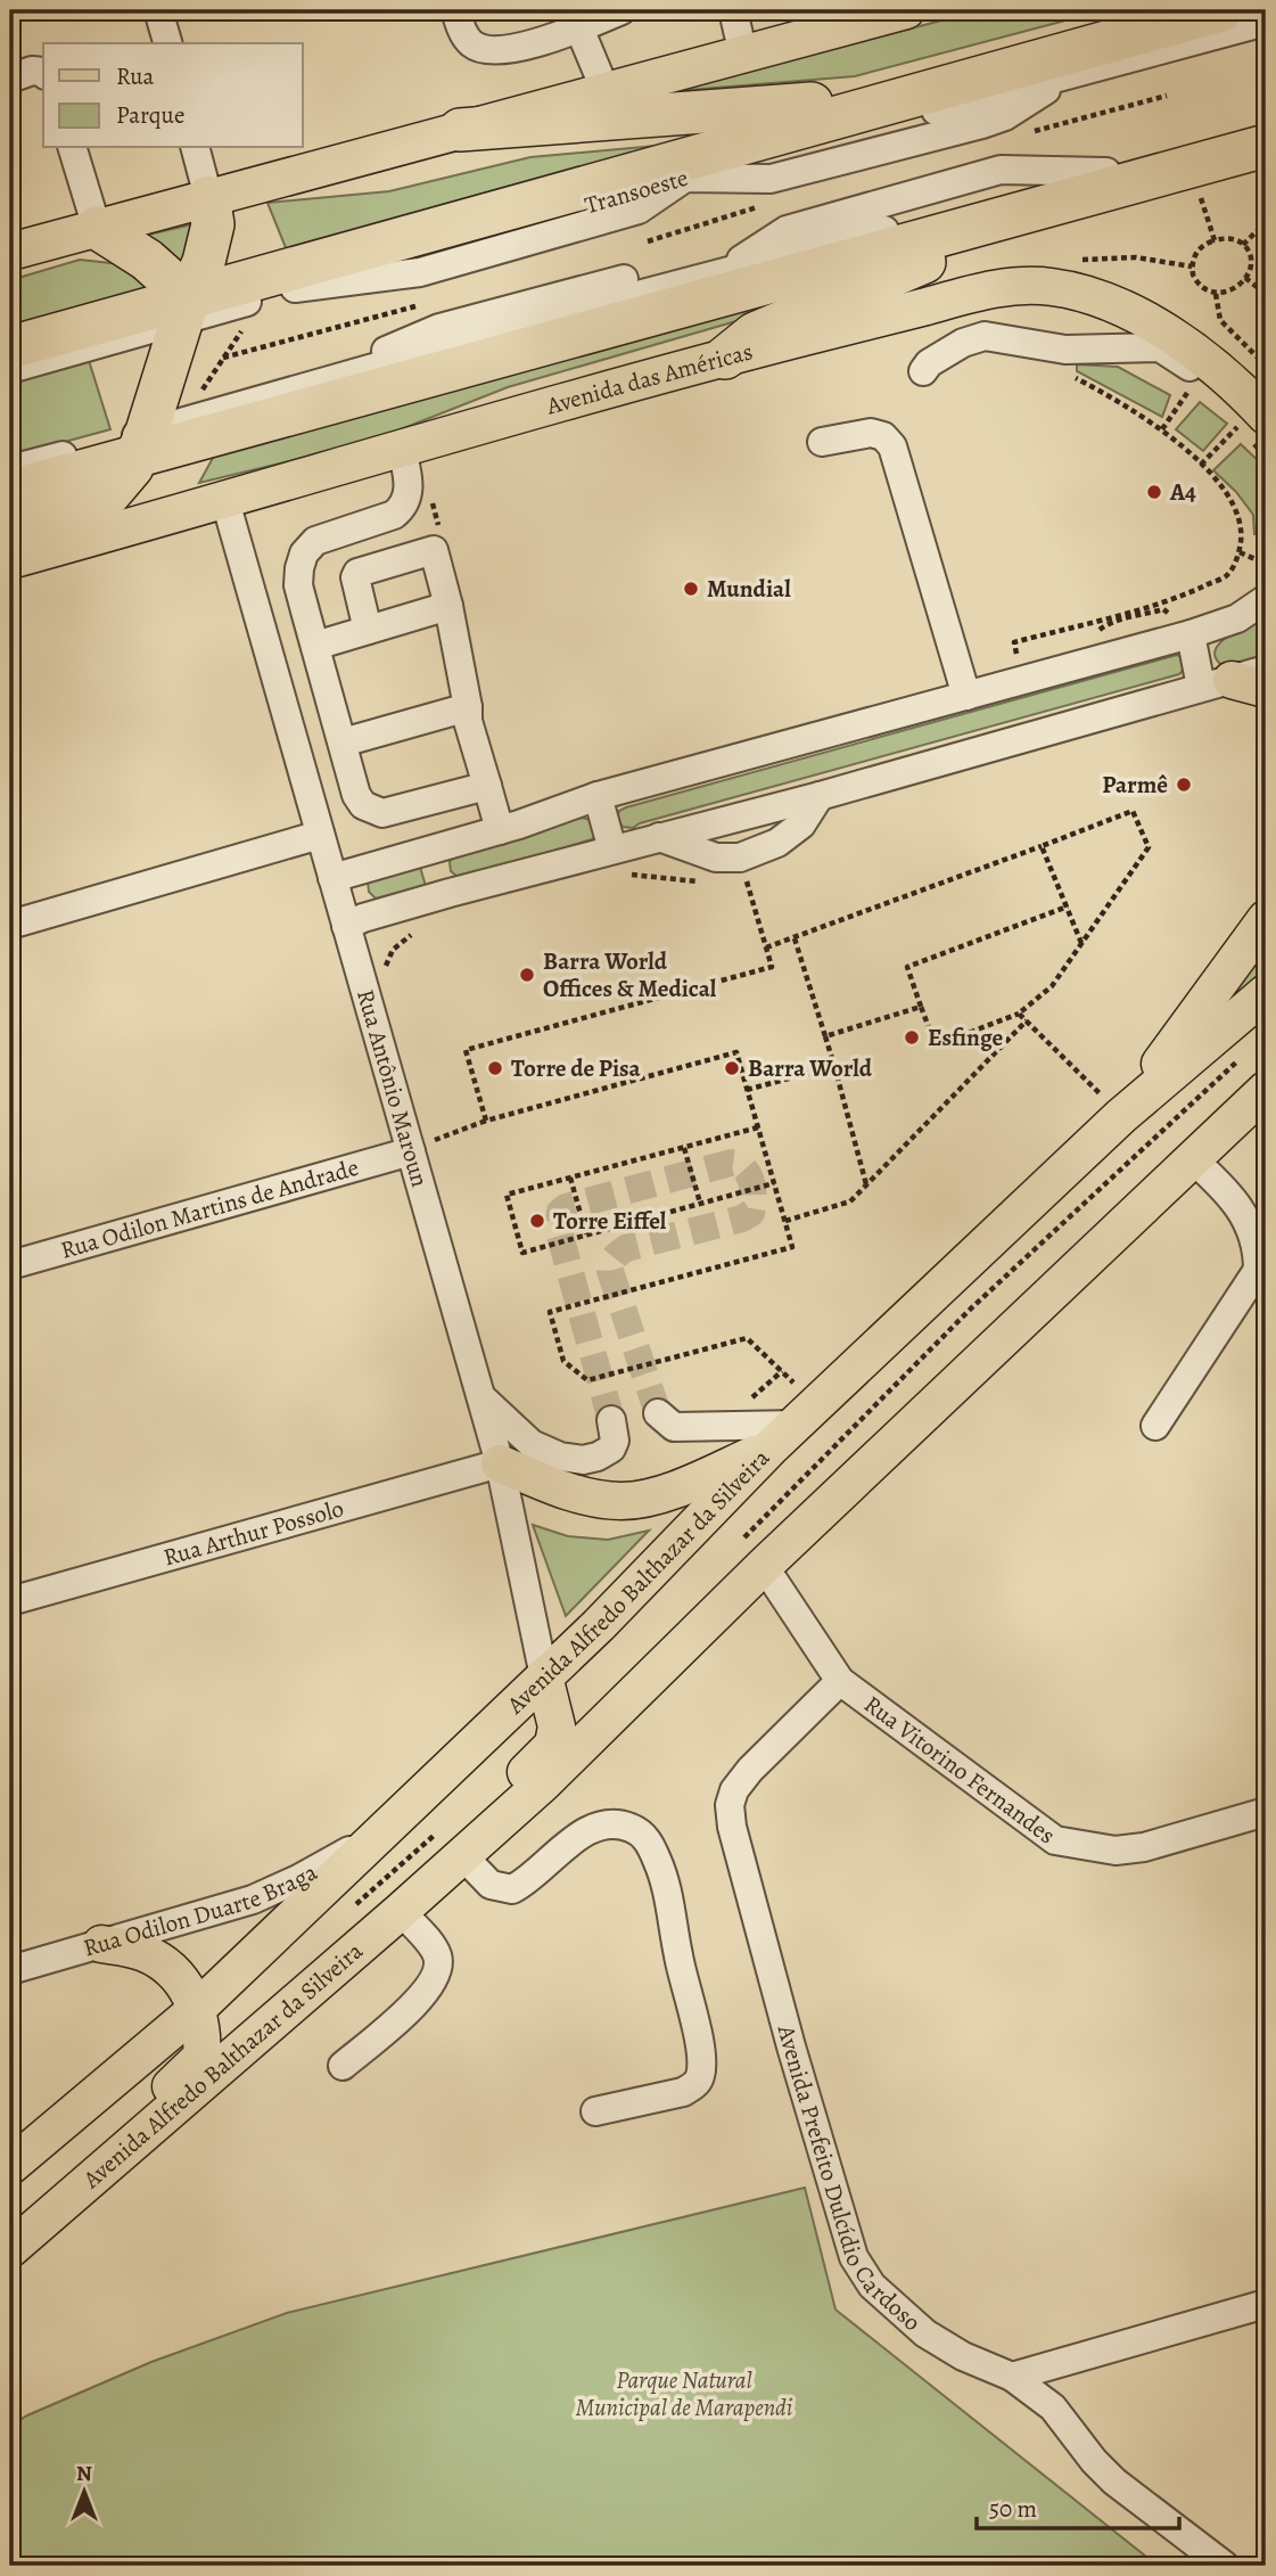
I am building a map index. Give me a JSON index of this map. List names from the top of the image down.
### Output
{
  "streets": {
    "main road": ["Avenida das Américas", "Avenida Alfredo Balthazar da Silveira"],
    "street": [
      "Transoeste",
      "Rua Antônio Maroun",
      "Rua Odilon Martins de Andrade",
      "Rua Arthur Possolo",
      "Rua Vitorino Fernandes",
      "Rua Odilon Duarte Braga",
      "Avenida Prefeito Dulcídio Cardoso"
    ]
  },
  "crossings": [
    ["Avenida das Américas", "Rua Antônio Maroun"],
    ["Rua Antônio Maroun", "Rua Odilon Martins de Andrade"],
    ["Rua Antônio Maroun", "Rua Arthur Possolo"],
    ["Rua Antônio Maroun", "Avenida Alfredo Balthazar da Silveira"],
    ["Avenida Alfredo Balthazar da Silveira", "Rua Vitorino Fernandes"],
    ["Avenida Alfredo Balthazar da Silveira", "Rua Odilon Duarte Braga"],
    ["Rua Vitorino Fernandes", "Avenida Prefeito Dulcídio Cardoso"]
  ],
  "parks": ["Parque Natural Municipal de Marapendi"],
  "places": [
    "A4",
    "Mundial",
    "Parmê",
    "Barra World Offices & Medical",
    "Esfinge",
    "Torre de Pisa",
    "Barra World",
    "Torre Eiffel"
  ],
  "legend": ["Rua", "Parque"],
  "scale_bar": "50 m",
  "north": "top"
}
